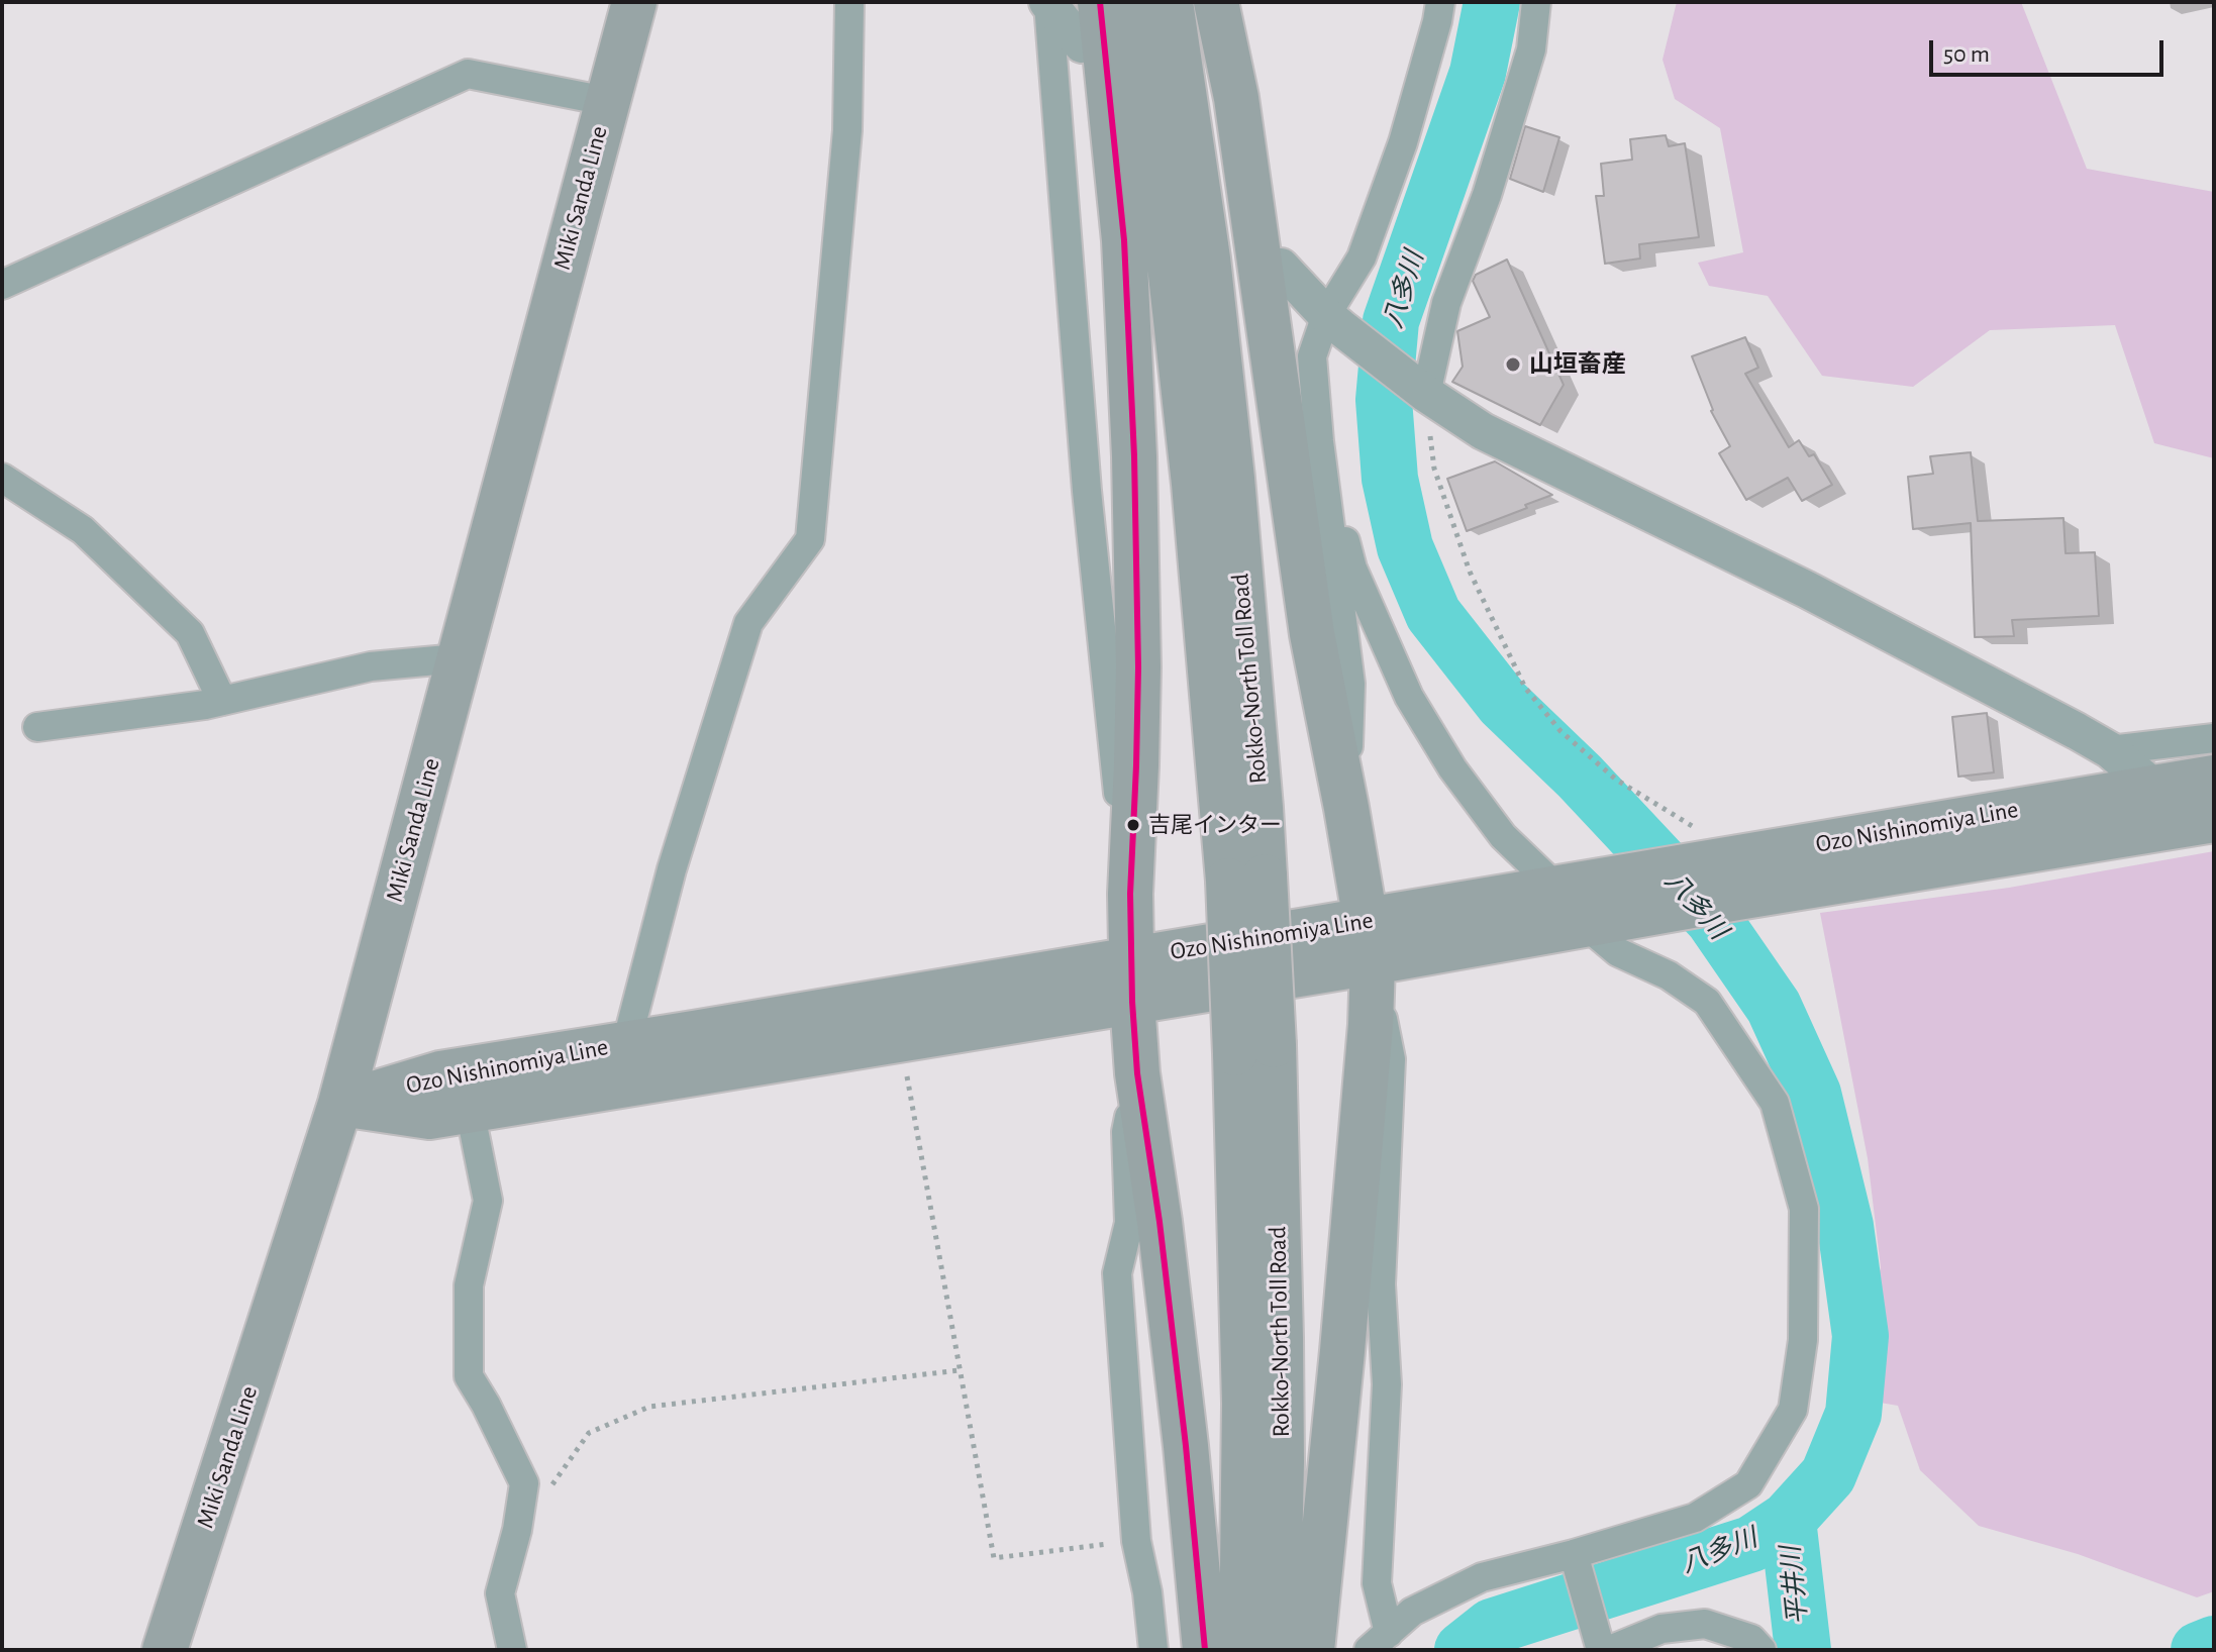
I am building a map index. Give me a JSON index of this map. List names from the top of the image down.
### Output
{
  "streets": {
    "main road": ["Miki Sanda Line", "Rokko-North Toll Road", "Ozo Nishinomiya Line"]
  },
  "crossings": [
    ["Miki Sanda Line", "Ozo Nishinomiya Line"]
  ],
  "water": ["八多川", "平井川"],
  "places": ["山垣畜産", "吉尾インター"],
  "scale_bar": "50 m"
}
